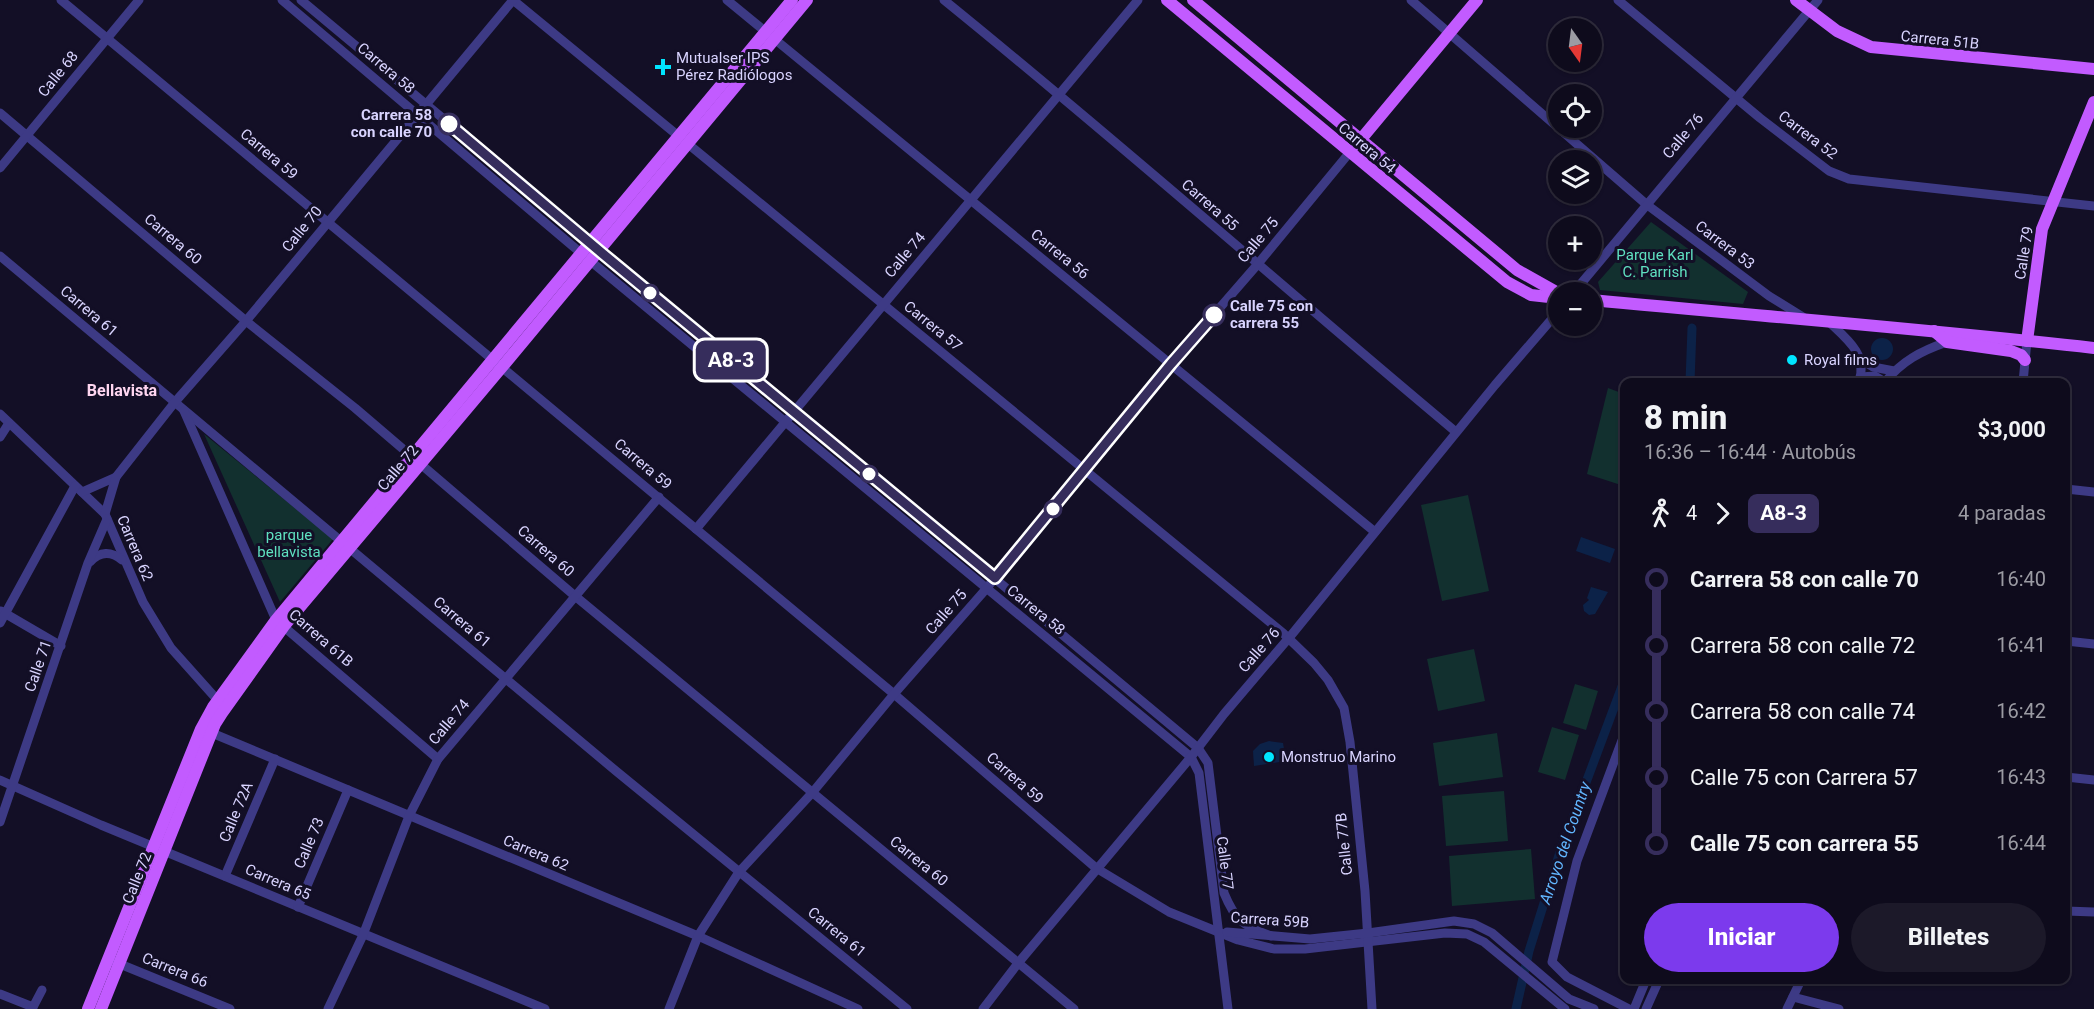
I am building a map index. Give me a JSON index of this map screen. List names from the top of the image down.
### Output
{
  "streets": {
    "main road": [
      "Carrera 51B",
      "Carrera 54",
      "Calle 75",
      "Carrera 53",
      "Calle 79",
      "Calle 72"
    ],
    "street": [
      "Carrera 58",
      "Calle 68",
      "Carrera 52",
      "Calle 76",
      "Carrera 59",
      "Carrera 55",
      "Calle 70",
      "Carrera 60",
      "Carrera 56",
      "Calle 74",
      "Carrera 61",
      "Carrera 57",
      "Carrera 62",
      "Carrera 61B",
      "Calle 71",
      "Calle 72A",
      "Calle 73",
      "Calle 77B",
      "Calle 77",
      "Carrera 65",
      "Carrera 59B",
      "Carrera 66"
    ]
  },
  "crossings": [
    ["Carrera 51B", "Calle 76"],
    ["Carrera 58", "Calle 76"],
    ["Carrera 58", "Calle 70"],
    ["Carrera 58", "Calle 75"],
    ["Carrera 58", "Calle 74"],
    ["Carrera 58", "Calle 72"],
    ["Carrera 58", "Calle 77"],
    ["Calle 68", "Carrera 59"],
    ["Calle 68", "Carrera 60"],
    ["Carrera 52", "Calle 76"],
    ["Carrera 52", "Calle 79"],
    ["Calle 76", "Carrera 59"],
    ["Calle 76", "Carrera 55"],
    ["Calle 76", "Carrera 60"],
    ["Calle 76", "Carrera 53"],
    ["Calle 76", "Carrera 56"],
    ["Calle 76", "Carrera 57"],
    ["Calle 76", "Calle 77"],
    ["Carrera 54", "Calle 75"],
    ["Carrera 59", "Calle 70"],
    ["Carrera 59", "Calle 75"],
    ["Carrera 59", "Calle 74"],
    ["Carrera 59", "Calle 72"],
    ["Carrera 59", "Calle 77"],
    ["Carrera 59", "Carrera 59B"],
    ["Carrera 55", "Calle 75"],
    ["Carrera 55", "Calle 74"],
    ["Calle 70", "Carrera 60"],
    ["Calle 70", "Carrera 61"],
    ["Calle 70", "Carrera 57"],
    ["Calle 70", "Carrera 62"],
    ["Calle 70", "Calle 71"],
    ["Carrera 60", "Calle 75"],
    ["Carrera 60", "Calle 74"],
    ["Carrera 60", "Calle 72"],
    ["Calle 75", "Carrera 53"],
    ["Calle 75", "Carrera 56"],
    ["Calle 75", "Carrera 61"],
    ["Calle 75", "Carrera 57"],
    ["Calle 75", "Carrera 62"],
    ["Carrera 53", "Calle 79"],
    ["Carrera 56", "Calle 74"],
    ["Carrera 56", "Calle 72"],
    ["Calle 74", "Carrera 61"],
    ["Calle 74", "Carrera 57"],
    ["Calle 74", "Carrera 62"],
    ["Calle 74", "Carrera 61B"],
    ["Calle 74", "Carrera 65"],
    ["Carrera 61", "Calle 72"],
    ["Carrera 61", "Carrera 61B"],
    ["Carrera 57", "Calle 72"],
    ["Carrera 57", "Calle 77B"],
    ["Calle 72", "Carrera 62"],
    ["Calle 72", "Carrera 61B"],
    ["Calle 72", "Carrera 65"],
    ["Calle 72", "Carrera 66"],
    ["Carrera 62", "Calle 71"],
    ["Carrera 62", "Calle 72A"],
    ["Carrera 62", "Calle 73"],
    ["Calle 71", "Carrera 65"],
    ["Calle 72A", "Carrera 65"],
    ["Calle 73", "Carrera 65"],
    ["Calle 77B", "Carrera 59B"],
    ["Calle 77", "Carrera 59B"]
  ],
  "districts": ["Bellavista"],
  "water": ["Arroyo del Country"],
  "parks": ["Parque Karl C. Parrish", "parque bellavista"],
  "places": {
    "health": ["Mutualser IPS Pérez Radiólogos"],
    "other": [
      "Carrera 58 con calle 70",
      "Calle 75 con carrera 55",
      "Royal films",
      "Monstruo Marino"
    ]
  },
  "lines": ["bus line A8-3"],
  "north": "bottom",
  "page": {
    "on_map": "A8-3",
    "map_buttons": ["+", "−"],
    "heading": ["8 min", "16:36 – 16:44 · Autobús", "$3,000"],
    "legs": ["4", "A8-3", "4 paradas"],
    "list": [
      {
        "name": "Carrera 58 con calle 70",
        "value": "16:40"
      },
      {
        "name": "Carrera 58 con calle 72",
        "value": "16:41"
      },
      {
        "name": "Carrera 58 con calle 74",
        "value": "16:42"
      },
      {
        "name": "Calle 75 con Carrera 57",
        "value": "16:43"
      },
      {
        "name": "Calle 75 con carrera 55",
        "value": "16:44"
      }
    ],
    "buttons": ["Iniciar", "Billetes"]
  }
}
